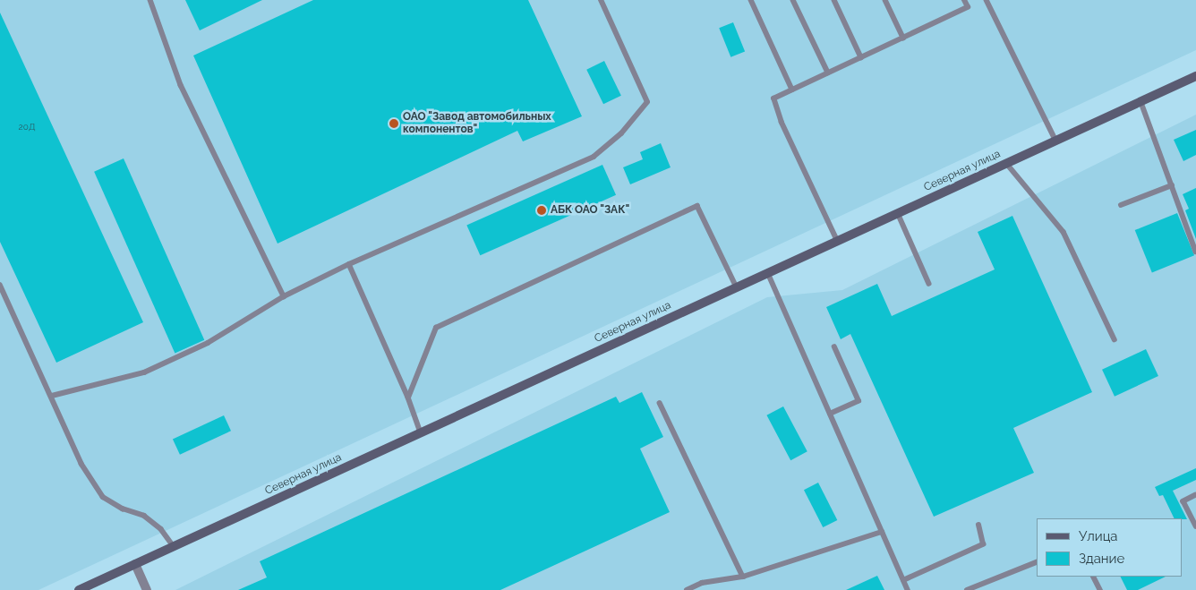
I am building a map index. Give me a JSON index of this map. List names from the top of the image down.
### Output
{
  "streets": {
    "main road": ["Северная улица"]
  },
  "places": ["ОАО \"Завод автомобильных компонентов\"", "АБК ОАО \"ЗАК\""],
  "house_numbers": ["20Д"],
  "legend": ["Улица", "Здание"]
}
